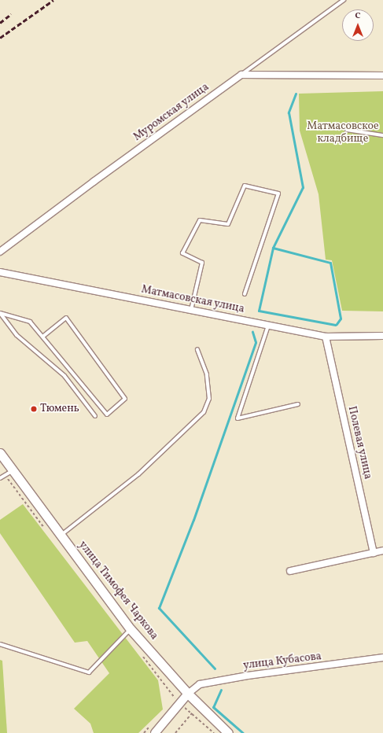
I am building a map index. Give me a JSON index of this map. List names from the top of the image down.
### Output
{
  "streets": {
    "main road": ["улица Тимофея Чаркова"],
    "street": [
      "Муромская улица",
      "Матмасовская улица",
      "Полевая улица",
      "улица Кубасова"
    ]
  },
  "crossings": [
    ["Матмасовская улица", "Полевая улица"],
    ["улица Тимофея Чаркова", "улица Кубасова"]
  ],
  "parks": ["Матмасовское кладбище"],
  "places": ["Тюмень"],
  "north": "top"
}
